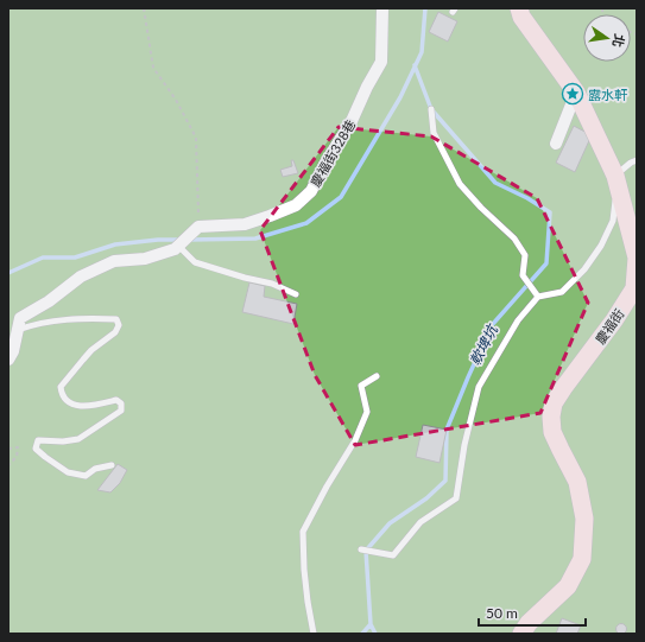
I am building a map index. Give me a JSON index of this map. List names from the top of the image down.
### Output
{
  "streets": {
    "street": ["慶福街328巷", "慶福街"]
  },
  "water": ["軟埤坑"],
  "places": {
    "place": ["露水軒"]
  },
  "scale_bar": "50 m",
  "north": "right"
}
